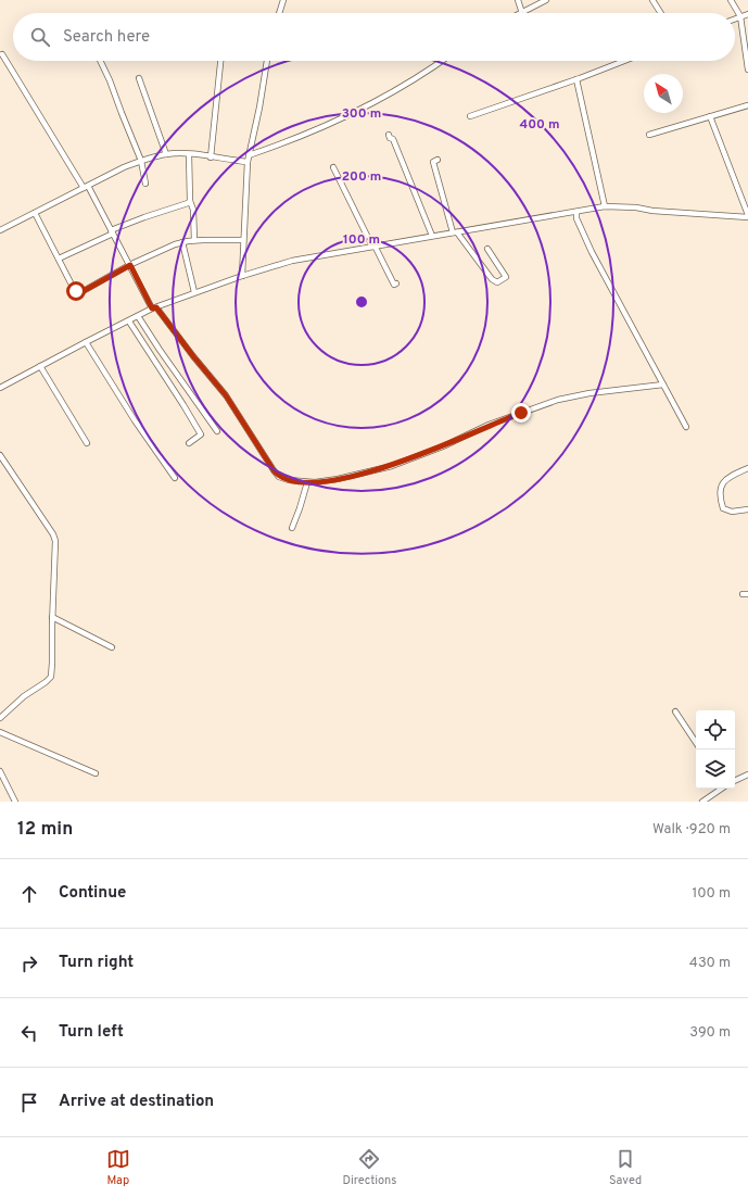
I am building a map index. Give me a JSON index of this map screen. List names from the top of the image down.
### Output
{
  "north": "top left",
  "page": {
    "search": "Search here",
    "heading": ["12 min", "Walk · 920 m"],
    "list": [
      ["Continue", "100 m"],
      ["Turn right", "430 m"],
      ["Turn left", "390 m"],
      "Arrive at destination"
    ],
    "nav": ["Map", "Directions", "Saved"]
  },
  "rings": [
    "300 m",
    "400 m",
    "200 m",
    "100 m"
  ]
}
